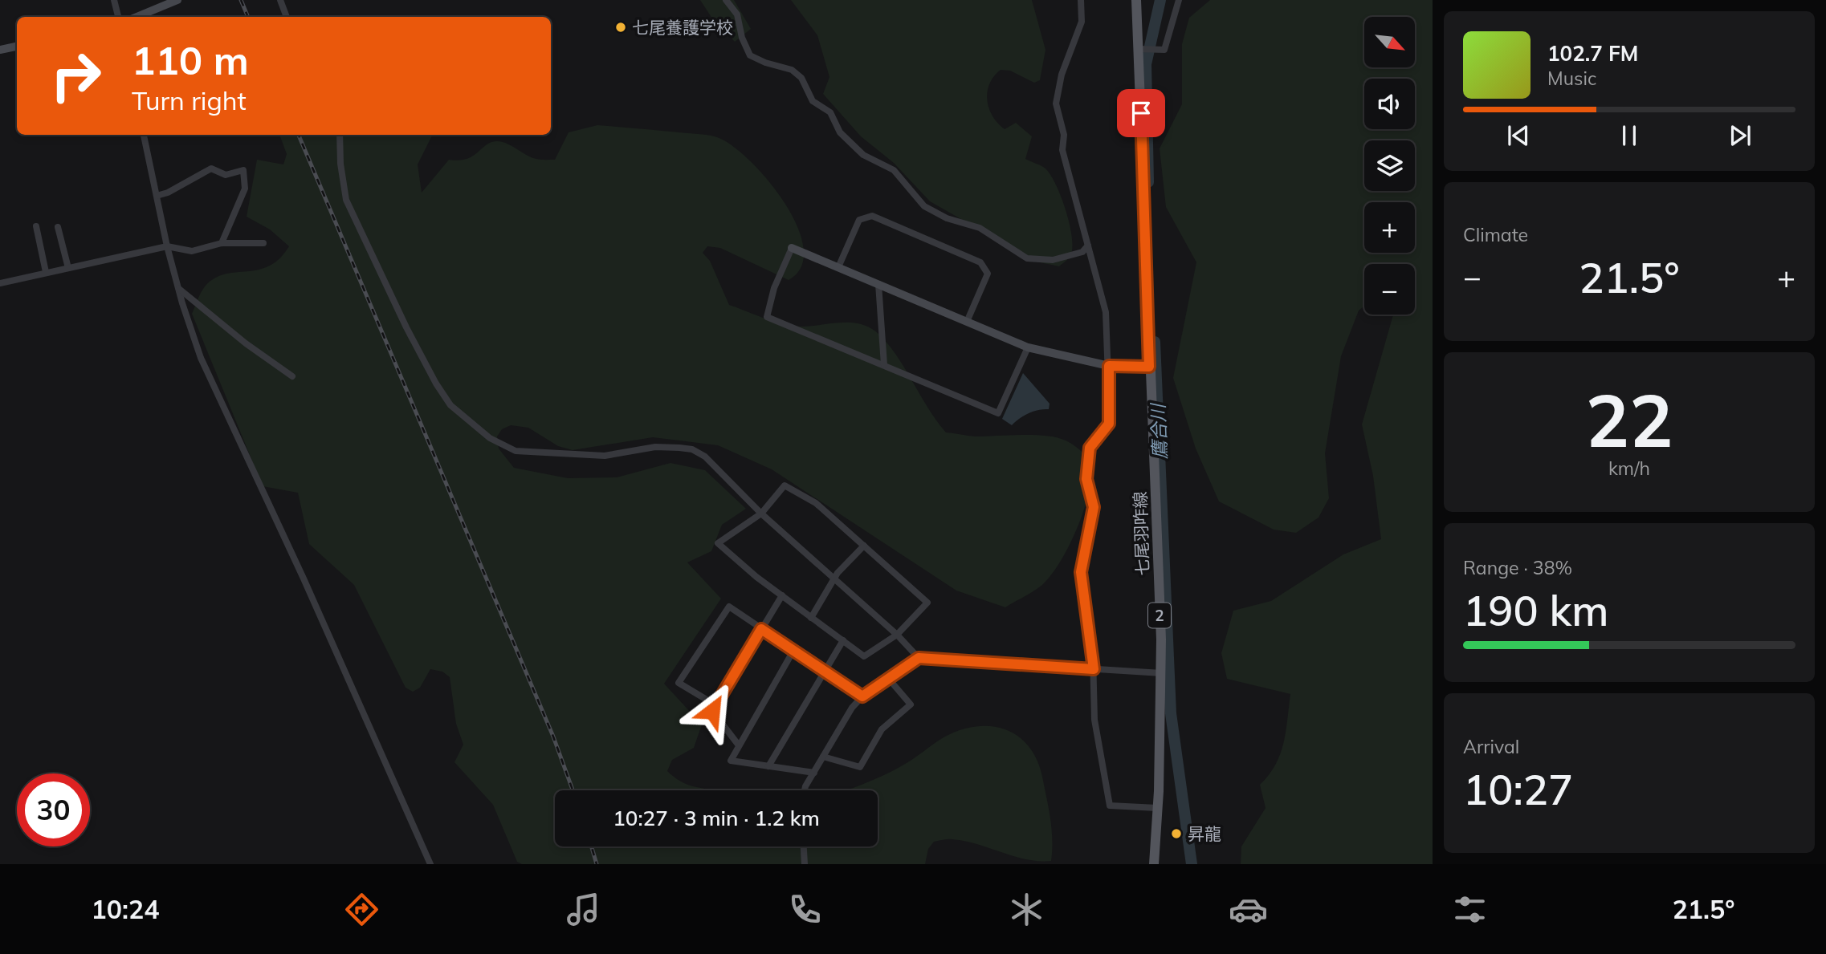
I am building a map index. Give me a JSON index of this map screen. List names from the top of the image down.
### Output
{
  "streets": {
    "main road": ["七尾羽咋線", "2"]
  },
  "water": ["鷹合川"],
  "places": ["七尾養護学校", "昇龍"],
  "north": "bottom right",
  "page": {
    "map_buttons": ["+", "−"],
    "turn": ["110 m", "Turn right"],
    "song": ["102.7 FM", "Music"],
    "tile": [
      "Climate",
      ["22", "km/h"],
      ["Range · 38%", "190 km"],
      ["Arrival", "10:27"]
    ],
    "heat": ["−", "21.5°", "+"],
    "limit": "30",
    "trip": "10:27 · 3 min · 1.2 km",
    "tabs": ["10:24", "21.5°"]
  }
}
